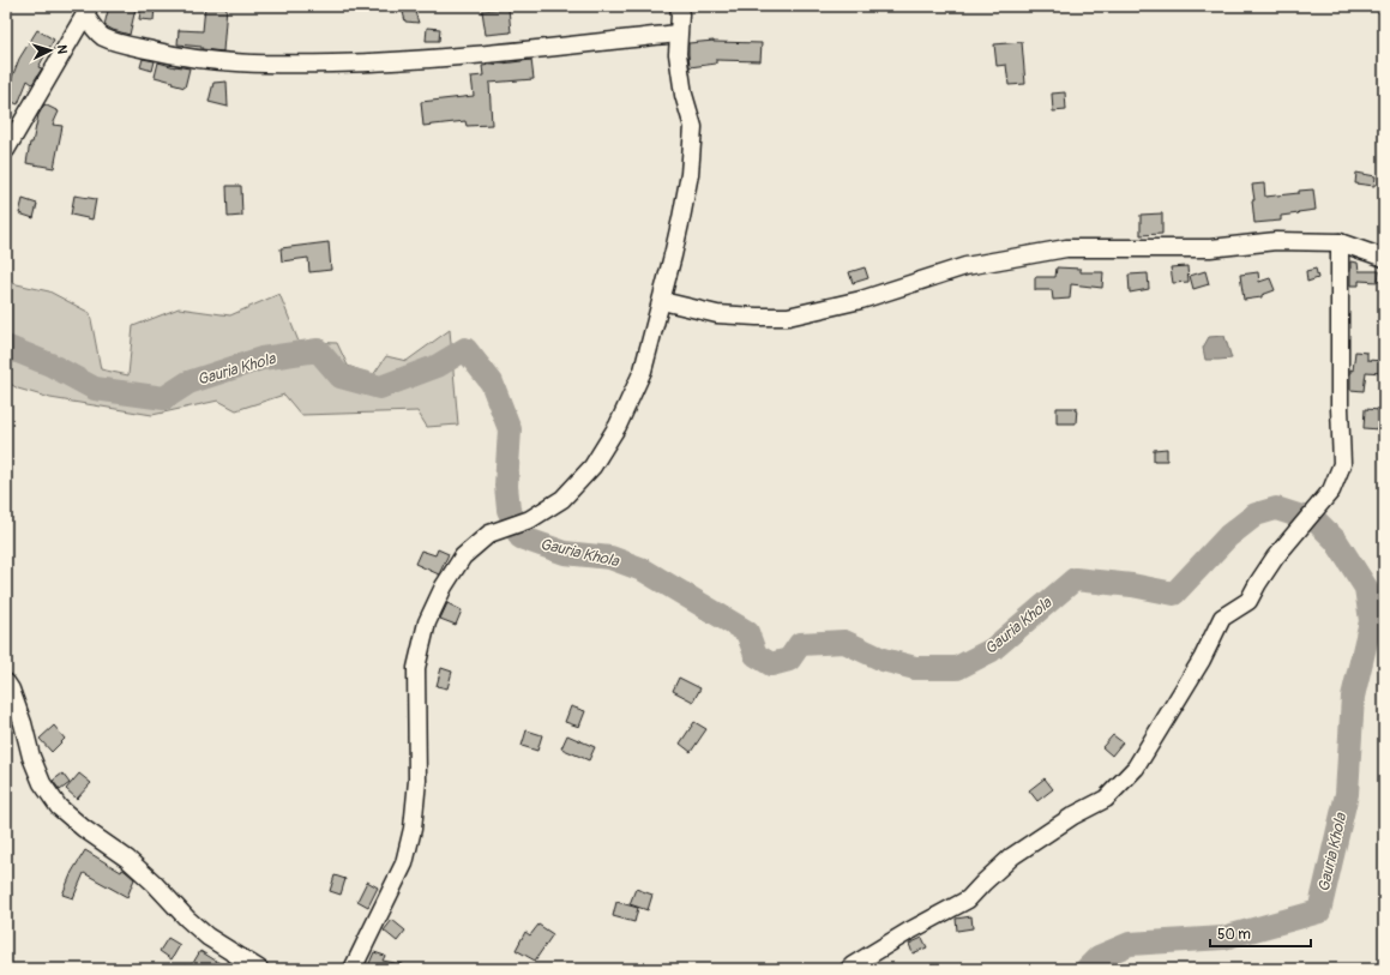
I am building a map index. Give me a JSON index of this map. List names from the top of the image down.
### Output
{
  "water": ["Gauria Khola"],
  "scale_bar": "50 m",
  "north": "right"
}
